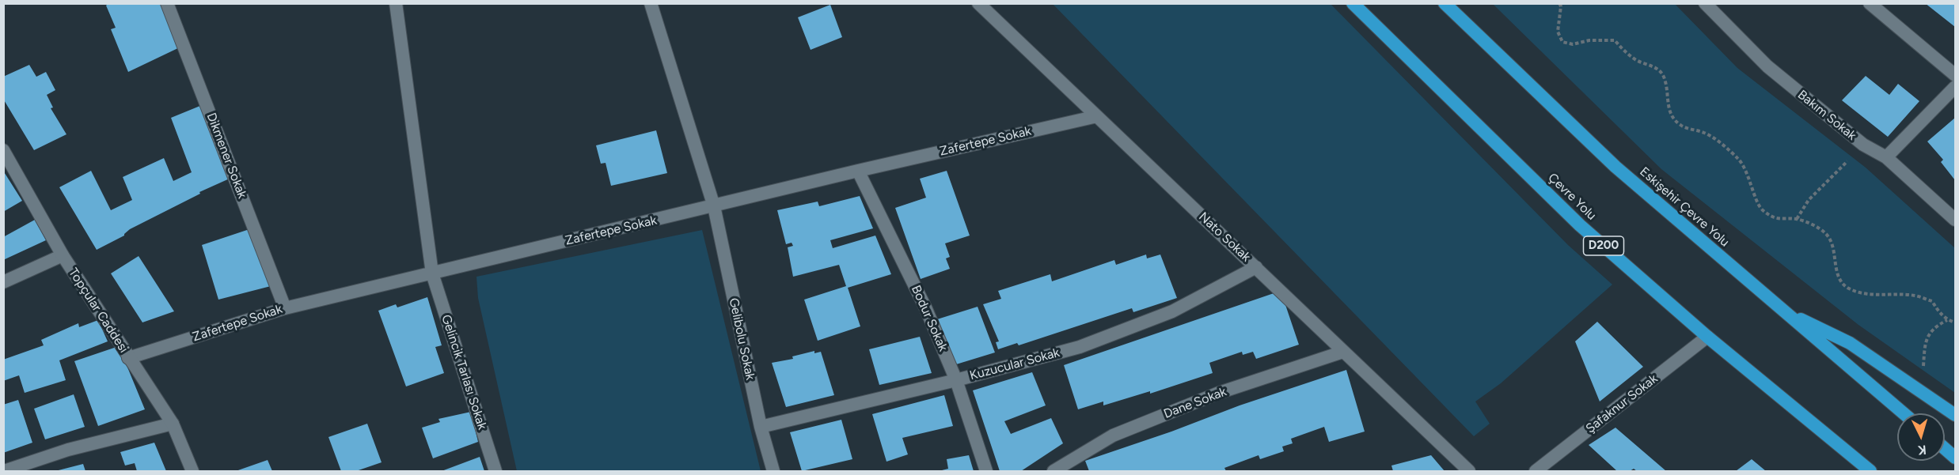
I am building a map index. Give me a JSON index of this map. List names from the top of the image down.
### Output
{
  "streets": {
    "highway": ["Çevre Yolu", "Eskişehir Çevre Yolu", "D200"],
    "street": [
      "Bakım Sokak",
      "Zafertepe Sokak",
      "Dikmener Sokak",
      "Nato Sokak",
      "Topçular Caddesi",
      "Bodur Sokak",
      "Gelibolu Sokak",
      "Kuzucular Sokak",
      "Gelincik Tarlası Sokak",
      "Dane Sokak",
      "Şafaknur Sokak"
    ]
  },
  "crossings": [
    ["Zafertepe Sokak", "Dikmener Sokak"],
    ["Zafertepe Sokak", "Nato Sokak"],
    ["Zafertepe Sokak", "Topçular Caddesi"],
    ["Zafertepe Sokak", "Bodur Sokak"],
    ["Zafertepe Sokak", "Gelibolu Sokak"],
    ["Zafertepe Sokak", "Gelincik Tarlası Sokak"],
    ["Çevre Yolu", "Şafaknur Sokak"],
    ["Nato Sokak", "Kuzucular Sokak"],
    ["Nato Sokak", "Dane Sokak"],
    ["Bodur Sokak", "Kuzucular Sokak"],
    ["Gelibolu Sokak", "Kuzucular Sokak"]
  ],
  "north": "bottom"
}
